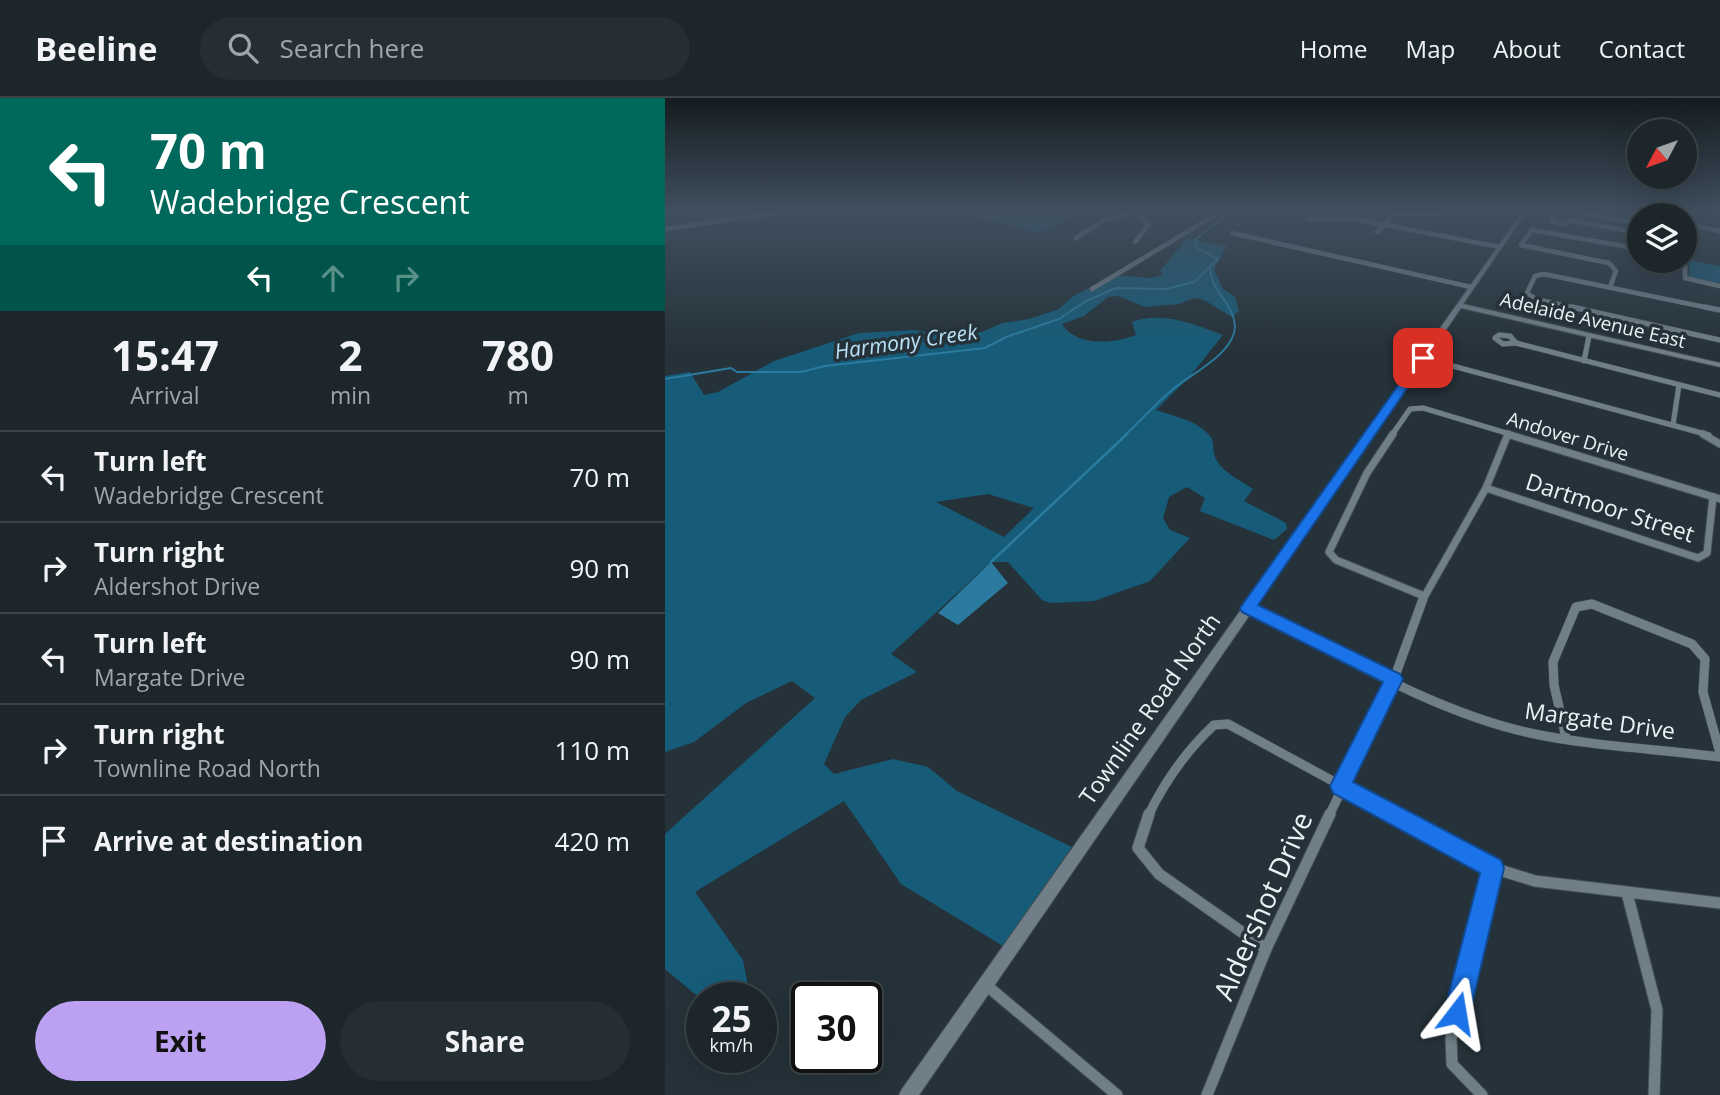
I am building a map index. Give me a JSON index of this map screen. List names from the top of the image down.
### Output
{
  "streets": {
    "main road": ["Adelaide Avenue East", "Townline Road North"],
    "street": [
      "Andover Drive",
      "Dartmoor Street",
      "Margate Drive",
      "Aldershot Drive"
    ]
  },
  "crossings": [
    ["Adelaide Avenue East", "Townline Road North"],
    ["Andover Drive", "Dartmoor Street"],
    ["Andover Drive", "Aldershot Drive"],
    ["Dartmoor Street", "Aldershot Drive"],
    ["Townline Road North", "Margate Drive"],
    ["Margate Drive", "Aldershot Drive"]
  ],
  "water": ["Harmony Creek"],
  "north": "bottom left",
  "page": {
    "header": "Beeline",
    "search": "Search here",
    "nav": [
      "Home",
      "Map",
      "About",
      "Contact"
    ],
    "turn": ["70 m", "Wadebridge Crescent"],
    "eta": [
      "15:47",
      "Arrival",
      "2",
      "min",
      "780",
      "m"
    ],
    "list": [
      {
        "name": "Turn left",
        "note": "Wadebridge Crescent",
        "value": "70 m"
      },
      {
        "name": "Turn right",
        "note": "Aldershot Drive",
        "value": "90 m"
      },
      {
        "name": "Turn left",
        "note": "Margate Drive",
        "value": "90 m"
      },
      {
        "name": "Turn right",
        "note": "Townline Road North",
        "value": "110 m"
      },
      {
        "name": "Arrive at destination",
        "value": "420 m"
      }
    ],
    "speed": "25 km/h",
    "limit": "30",
    "buttons": ["Exit", "Share"]
  }
}
